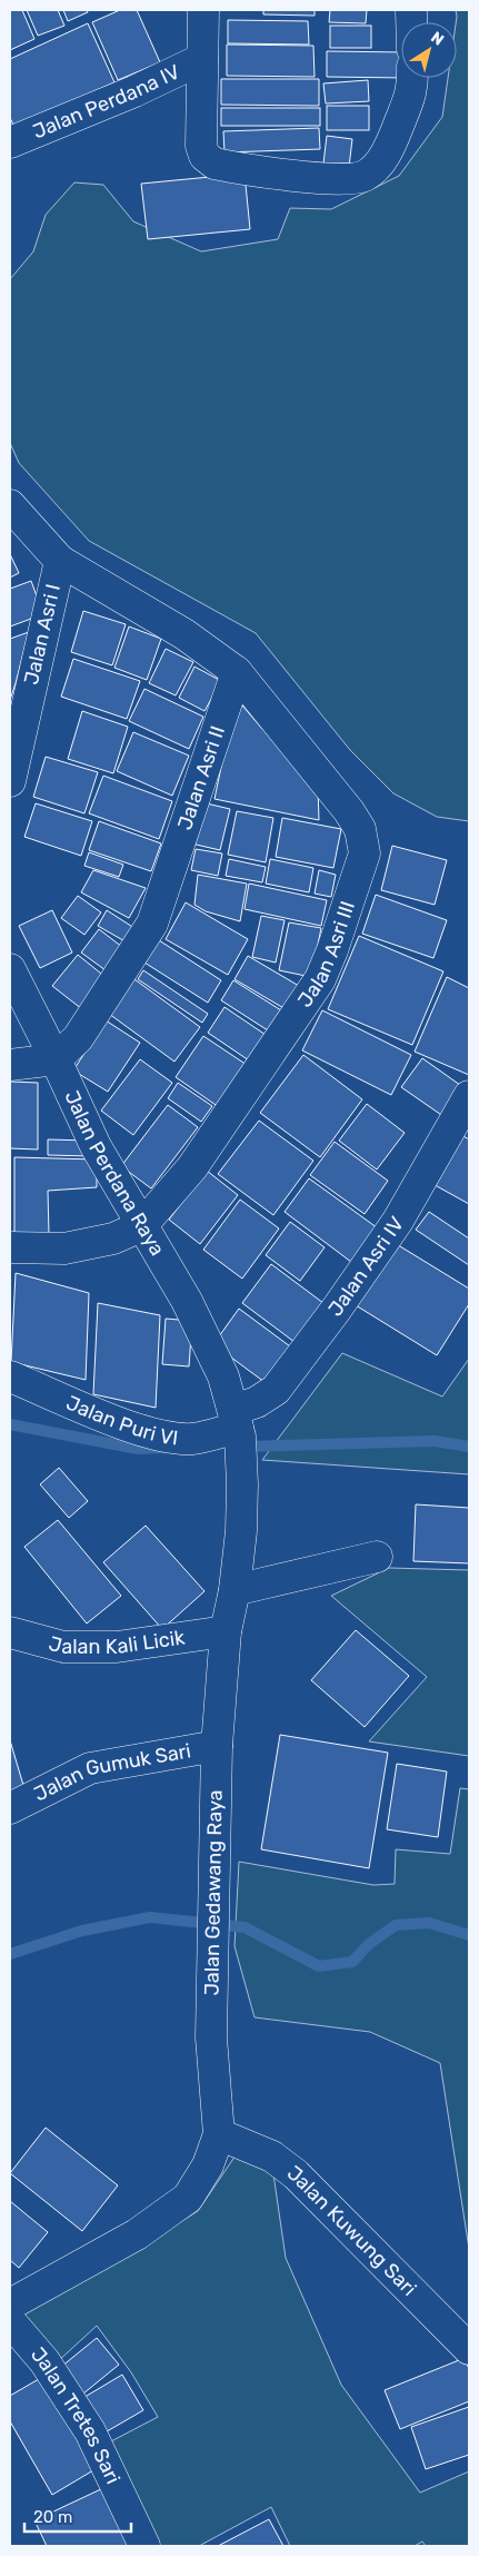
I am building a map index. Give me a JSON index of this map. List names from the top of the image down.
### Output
{
  "streets": {
    "street": [
      "Jalan Perdana IV",
      "Jalan Asri I",
      "Jalan Asri II",
      "Jalan Asri III",
      "Jalan Perdana Raya",
      "Jalan Asri IV",
      "Jalan Puri VI",
      "Jalan Kali Licik",
      "Jalan Gumuk Sari",
      "Jalan Gedawang Raya",
      "Jalan Kuwung Sari",
      "Jalan Tretes Sari"
    ]
  },
  "crossings": [
    ["Jalan Asri II", "Jalan Asri III"],
    ["Jalan Asri II", "Jalan Perdana Raya"],
    ["Jalan Asri III", "Jalan Perdana Raya"],
    ["Jalan Perdana Raya", "Jalan Gedawang Raya"],
    ["Jalan Asri IV", "Jalan Puri VI"],
    ["Jalan Asri IV", "Jalan Gedawang Raya"],
    ["Jalan Puri VI", "Jalan Gedawang Raya"],
    ["Jalan Kali Licik", "Jalan Gedawang Raya"],
    ["Jalan Gumuk Sari", "Jalan Gedawang Raya"],
    ["Jalan Gedawang Raya", "Jalan Kuwung Sari"]
  ],
  "scale_bar": "20 m",
  "north": "top right"
}
